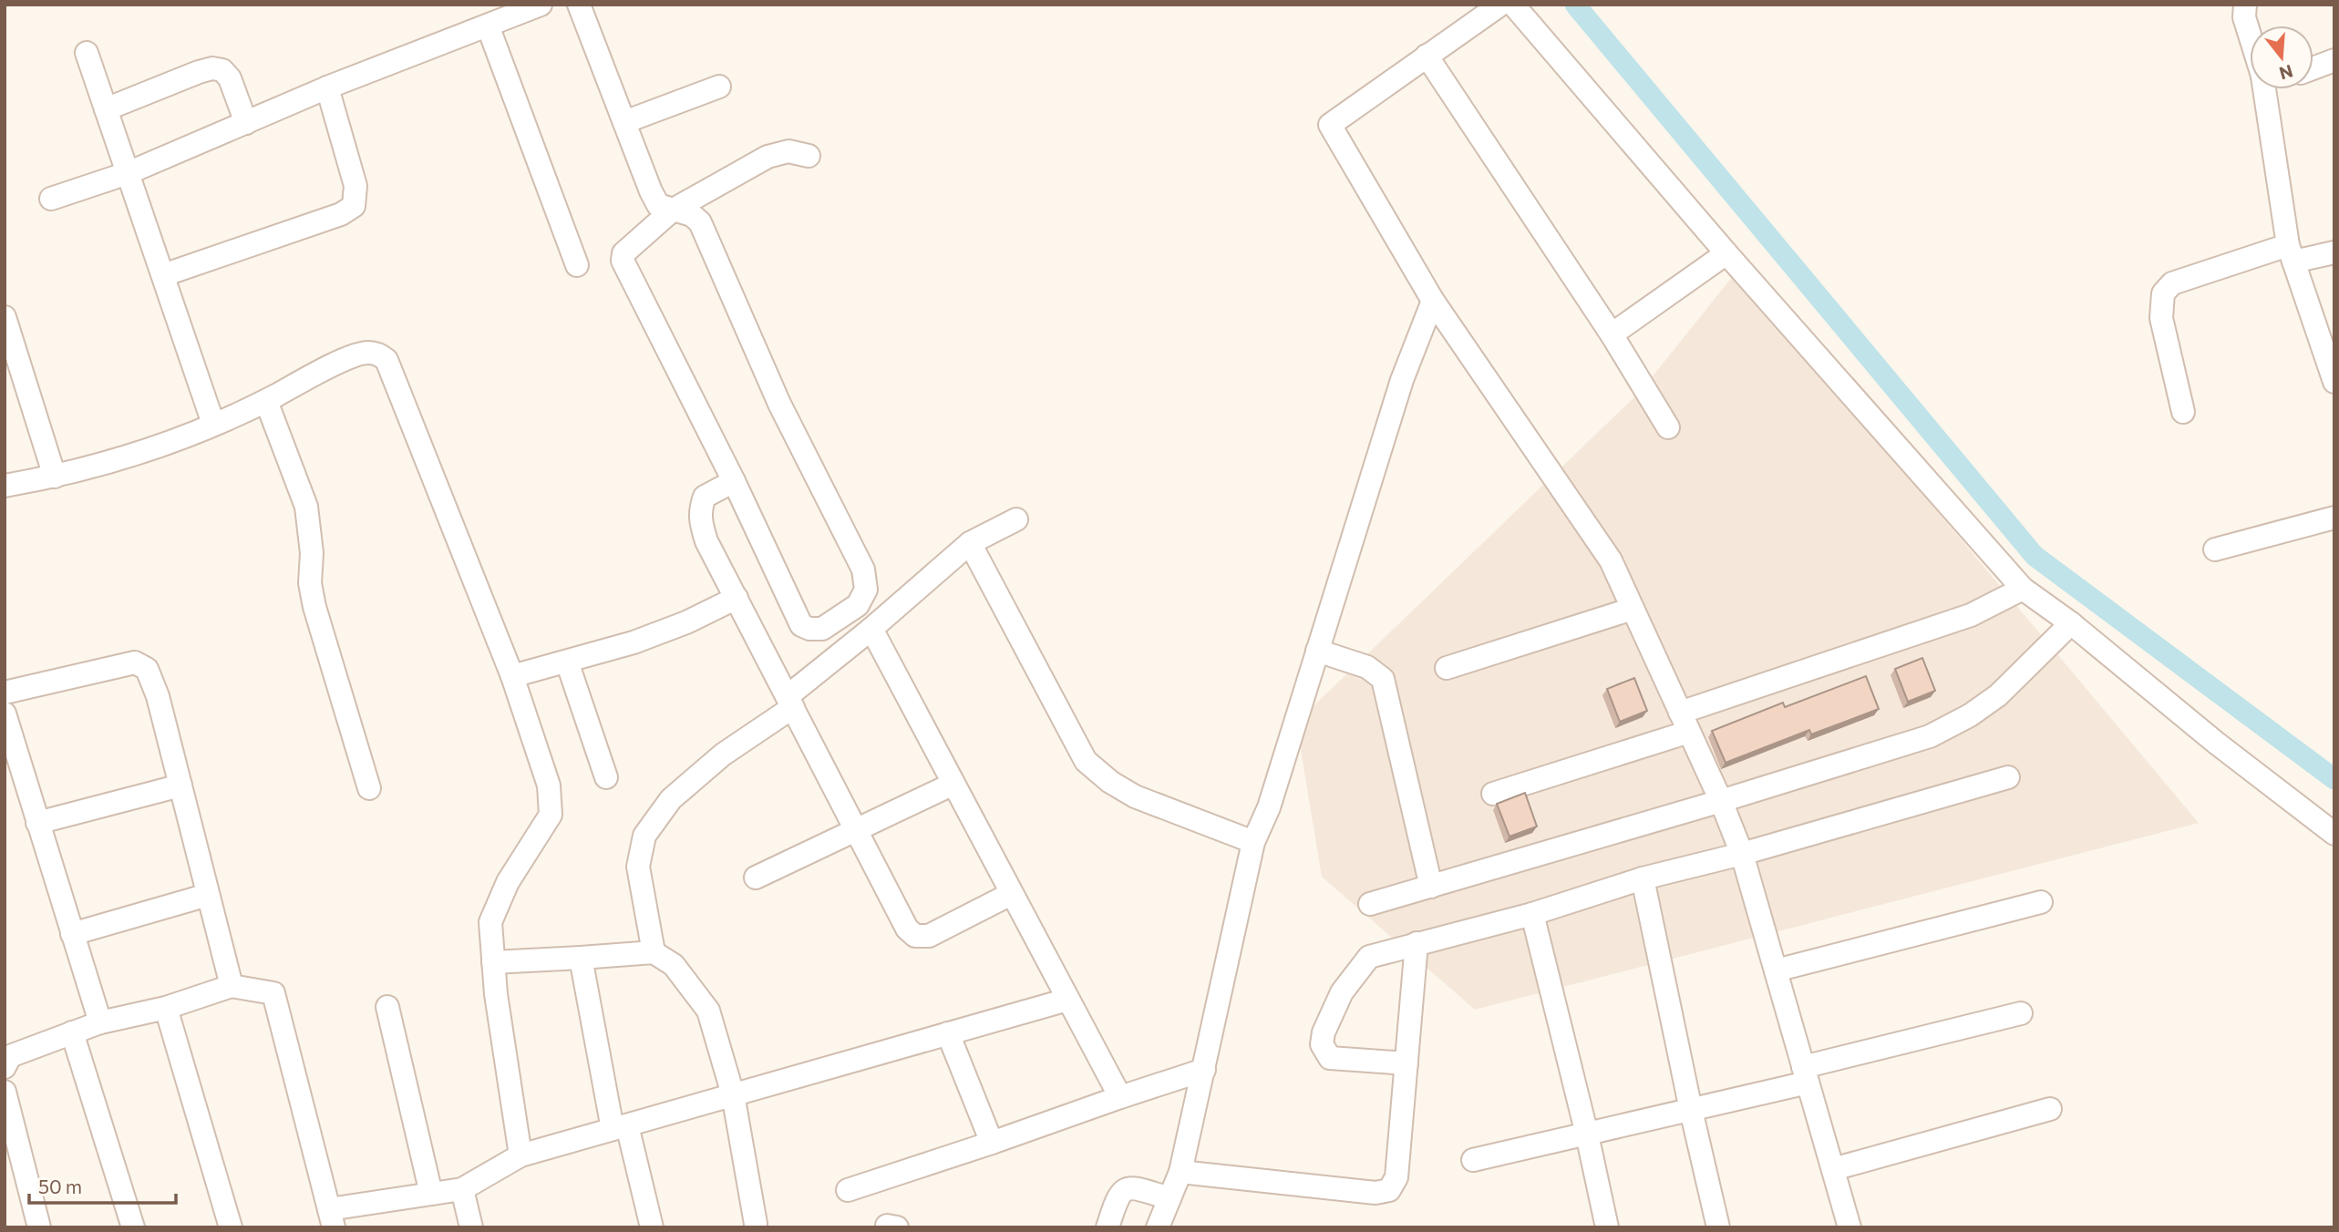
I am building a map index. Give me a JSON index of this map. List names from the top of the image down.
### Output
{
  "scale_bar": "50 m",
  "north": "bottom"
}
